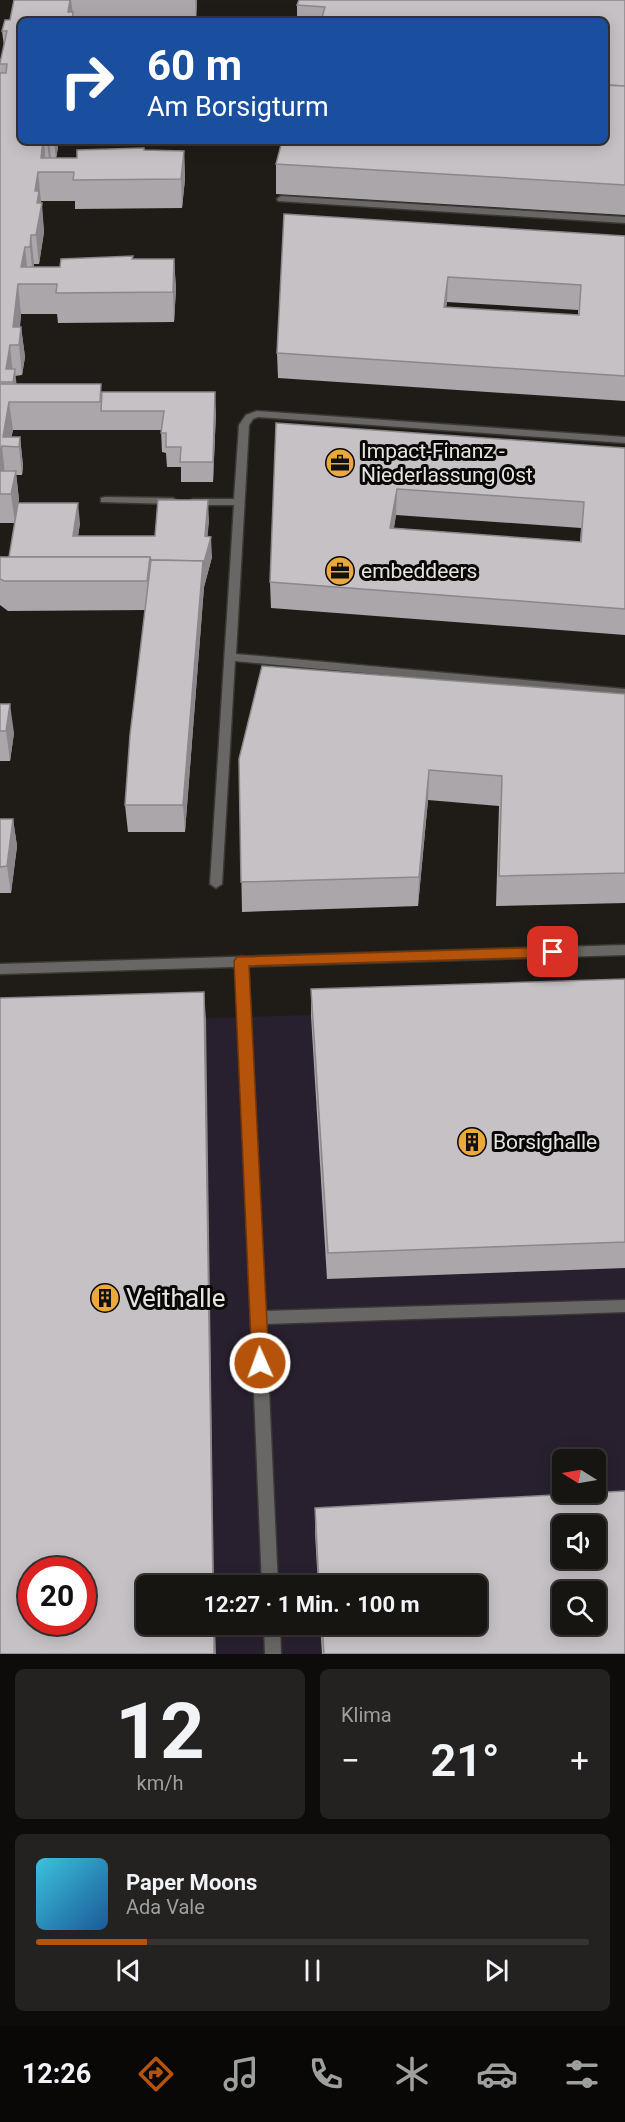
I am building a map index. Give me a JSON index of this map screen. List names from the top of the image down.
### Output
{
  "places": {
    "office": ["Impact-Finanz - Niederlassung Ost", "embeddeers"],
    "building": ["Borsighalle", "Veithalle"]
  },
  "north": "left",
  "page": {
    "turn": ["60 m", "Am Borsigturm"],
    "limit": "20",
    "trip": "12:27 · 1 Min. · 100 m",
    "tile": [
      ["12", "km/h"],
      "Klima"
    ],
    "heat": ["−", "21°", "+"],
    "song": ["Paper Moons", "Ada Vale"],
    "tabs": "12:26"
  }
}
